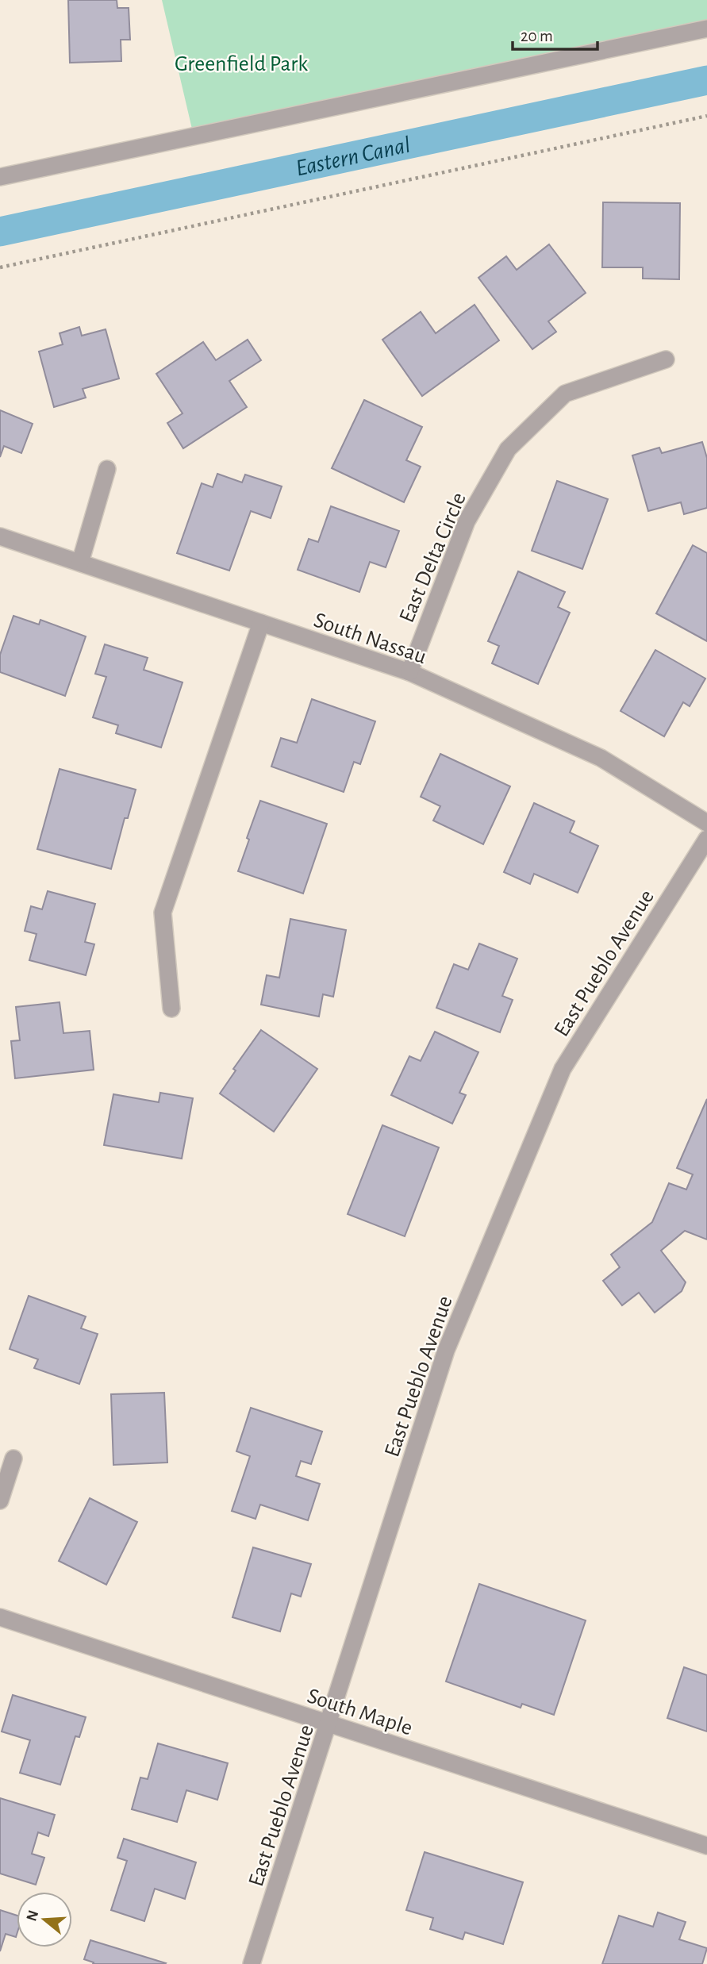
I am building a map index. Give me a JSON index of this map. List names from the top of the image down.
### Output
{
  "streets": {
    "street": [
      "East Delta Circle",
      "South Nassau",
      "East Pueblo Avenue",
      "South Maple"
    ]
  },
  "crossings": [
    ["East Delta Circle", "South Nassau"],
    ["East Pueblo Avenue", "South Maple"]
  ],
  "water": ["Eastern Canal"],
  "parks": ["Greenfield Park"],
  "scale_bar": "20 m",
  "north": "left"
}
